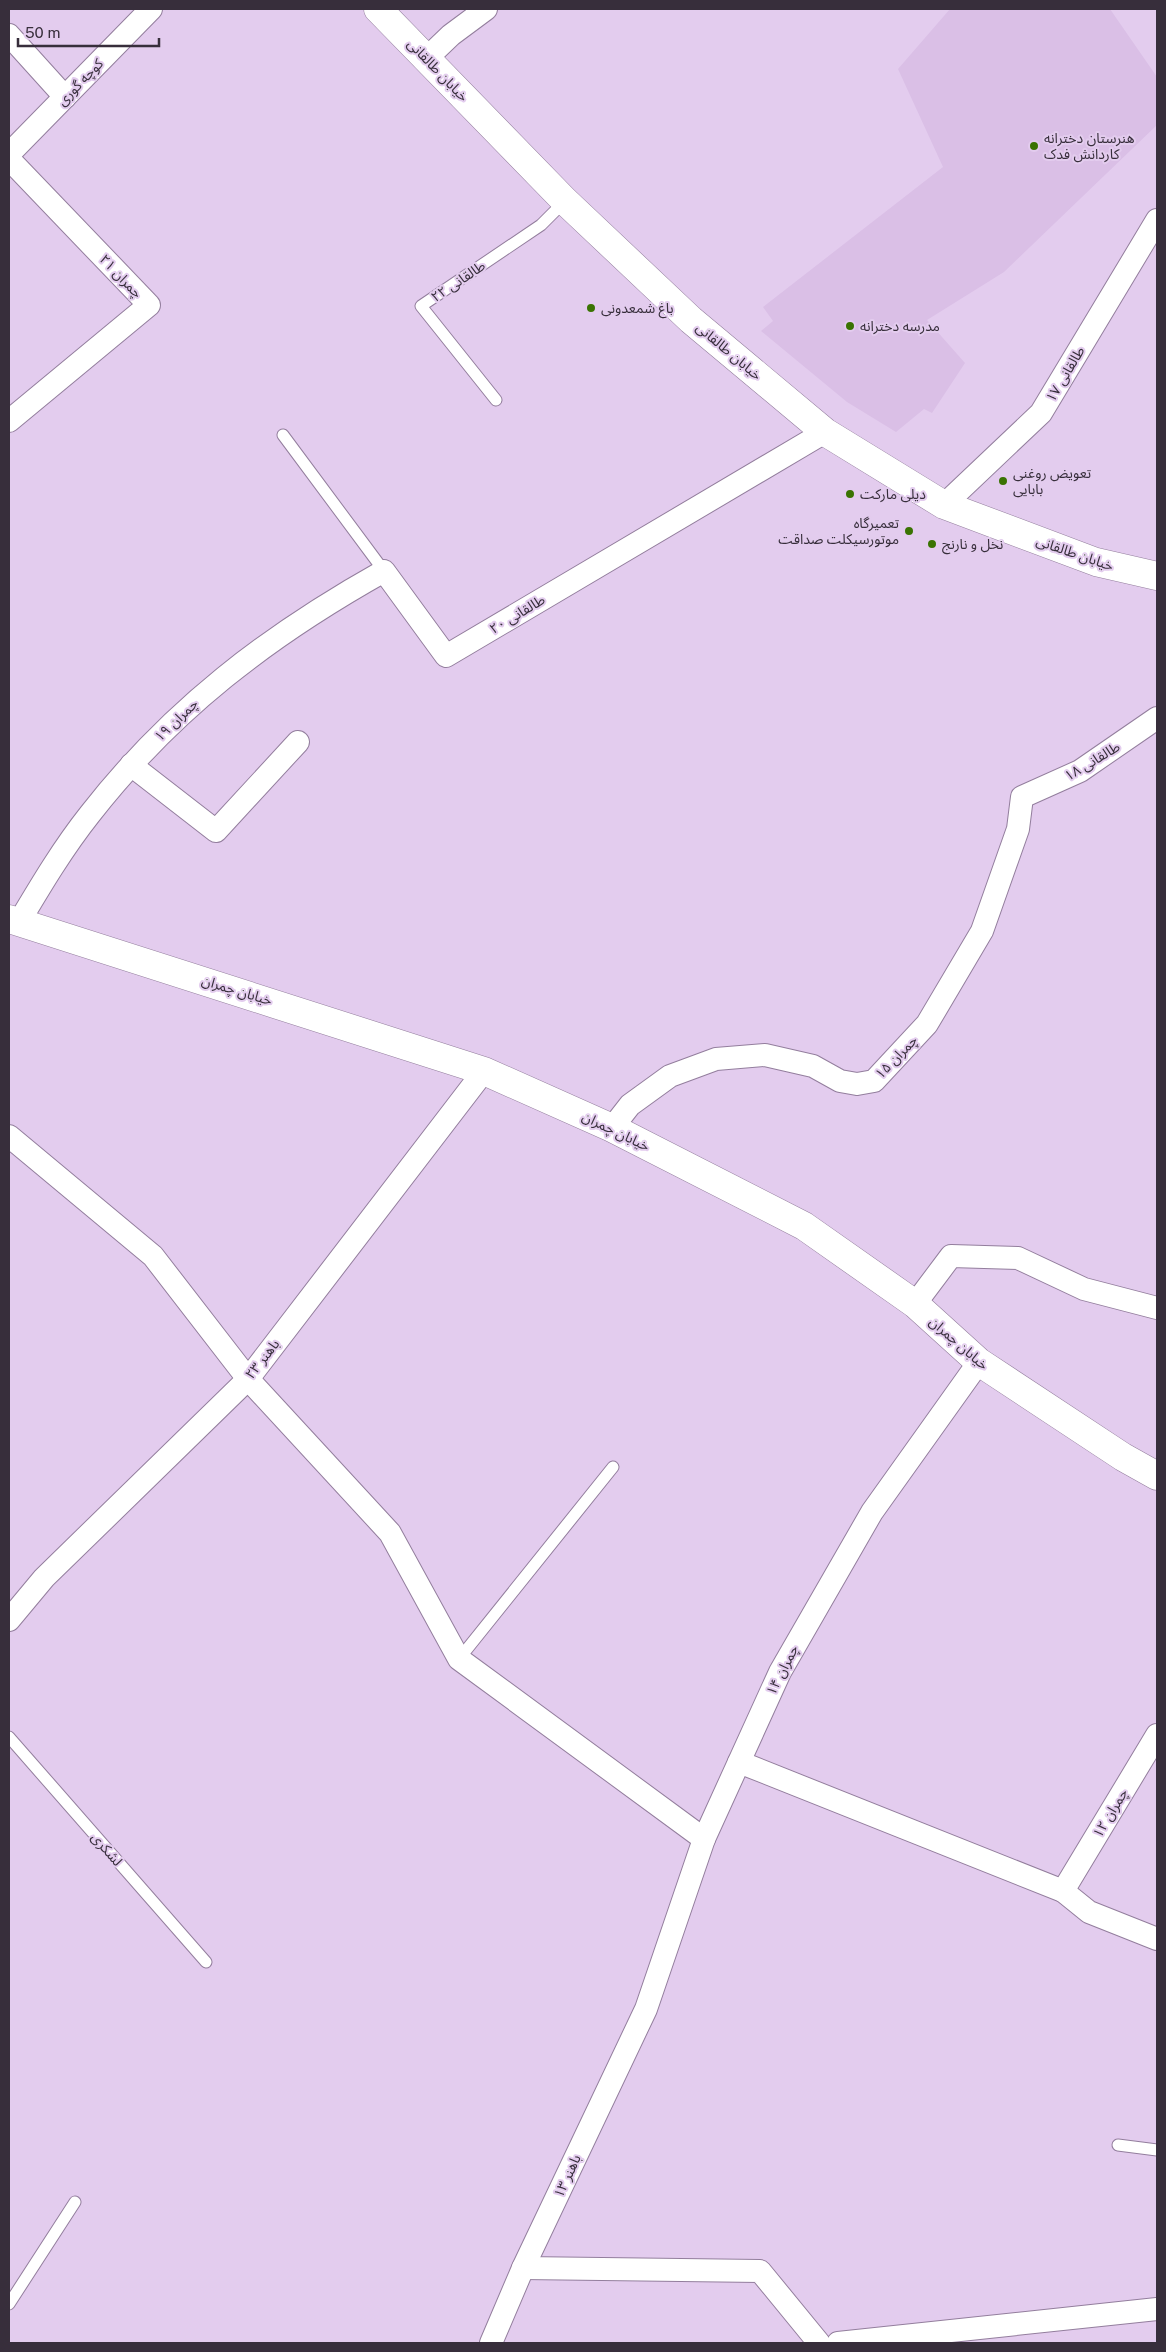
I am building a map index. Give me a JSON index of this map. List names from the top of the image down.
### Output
{
  "streets": {
    "main road": ["خیابان طالقانی", "خیابان چمران"],
    "street": [
      "کوچه گوری",
      "چمران ۲۱",
      "طالقانی ۱۷",
      "طالقانی ۲۰",
      "چمران ۱۹",
      "طالقانی ۱۸",
      "چمران ۱۵",
      "باهنر ۲۳",
      "چمران ۱۴",
      "چمران ۱۲",
      "باهنر ۱۳"
    ],
    "lane": ["طالقانی ۲۲", "لشکری"]
  },
  "crossings": [
    ["خیابان طالقانی", "طالقانی ۲۲"],
    ["خیابان طالقانی", "طالقانی ۱۷"],
    ["خیابان طالقانی", "طالقانی ۲۰"],
    ["طالقانی ۲۰", "چمران ۱۹"],
    ["چمران ۱۹", "خیابان چمران"],
    ["طالقانی ۱۸", "چمران ۱۵"],
    ["خیابان چمران", "چمران ۱۵"],
    ["خیابان چمران", "باهنر ۲۳"],
    ["خیابان چمران", "چمران ۱۴"],
    ["چمران ۱۴", "باهنر ۱۳"]
  ],
  "places": [
    "هنرستان دخترانه کاردانش فدک",
    "باغ شمعدونی",
    "مدرسه دخترانه",
    "تعویض روغنی بابایی",
    "دیلی مارکت",
    "تعمیرگاه موتورسیکلت صداقت",
    "نخل و نارنج"
  ],
  "scale_bar": "50 m"
}
